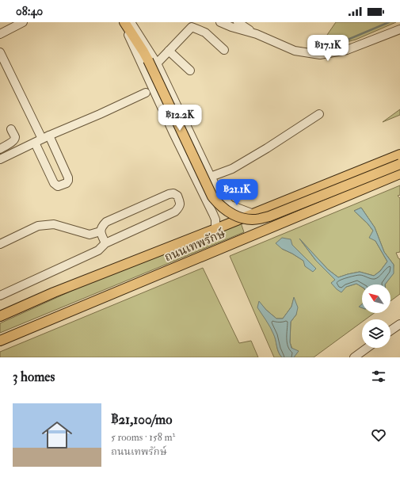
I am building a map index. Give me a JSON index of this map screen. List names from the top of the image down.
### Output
{
  "streets": {
    "main road": ["ถนนเทพรักษ์"]
  },
  "north": "top left",
  "page": {
    "status": "08:40",
    "price": ["฿17.1K", "฿12.2K", "฿21.1K"],
    "heading": "3 homes",
    "list": [
      {
        "name": "฿21,100/mo",
        "note": "5 rooms · 158 m² · ถนนเทพรักษ์"
      }
    ]
  }
}
